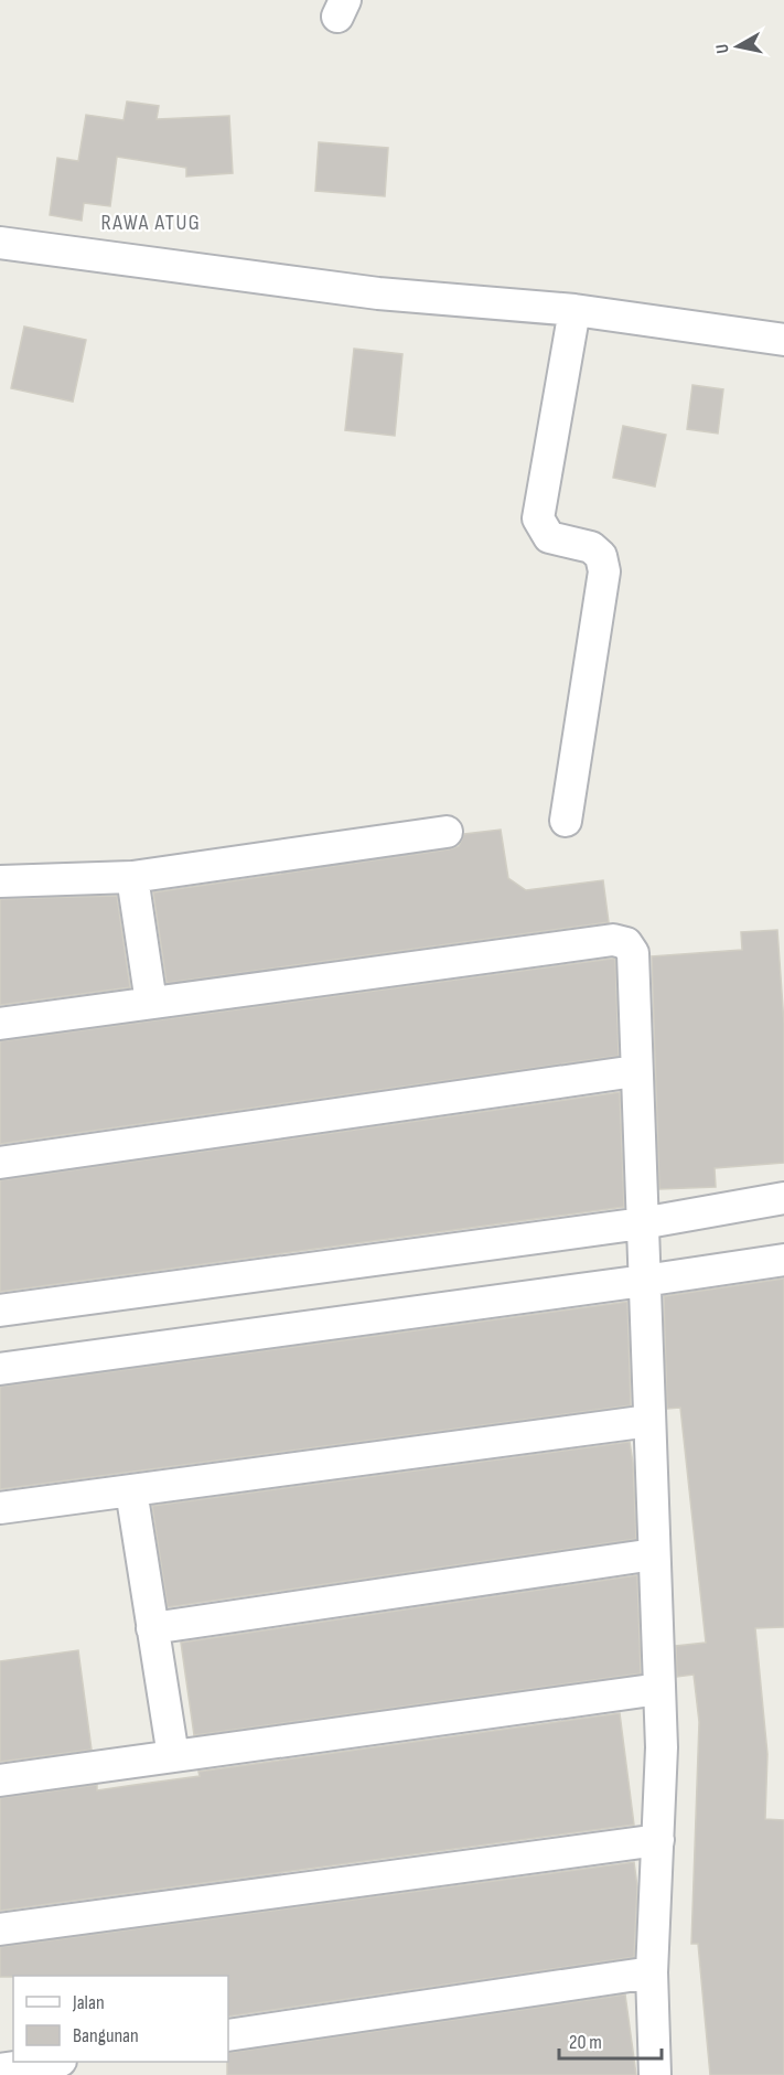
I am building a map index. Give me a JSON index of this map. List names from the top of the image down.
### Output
{
  "districts": ["RAWA ATUG"],
  "legend": ["Jalan", "Bangunan"],
  "scale_bar": "20 m",
  "north": "left"
}
